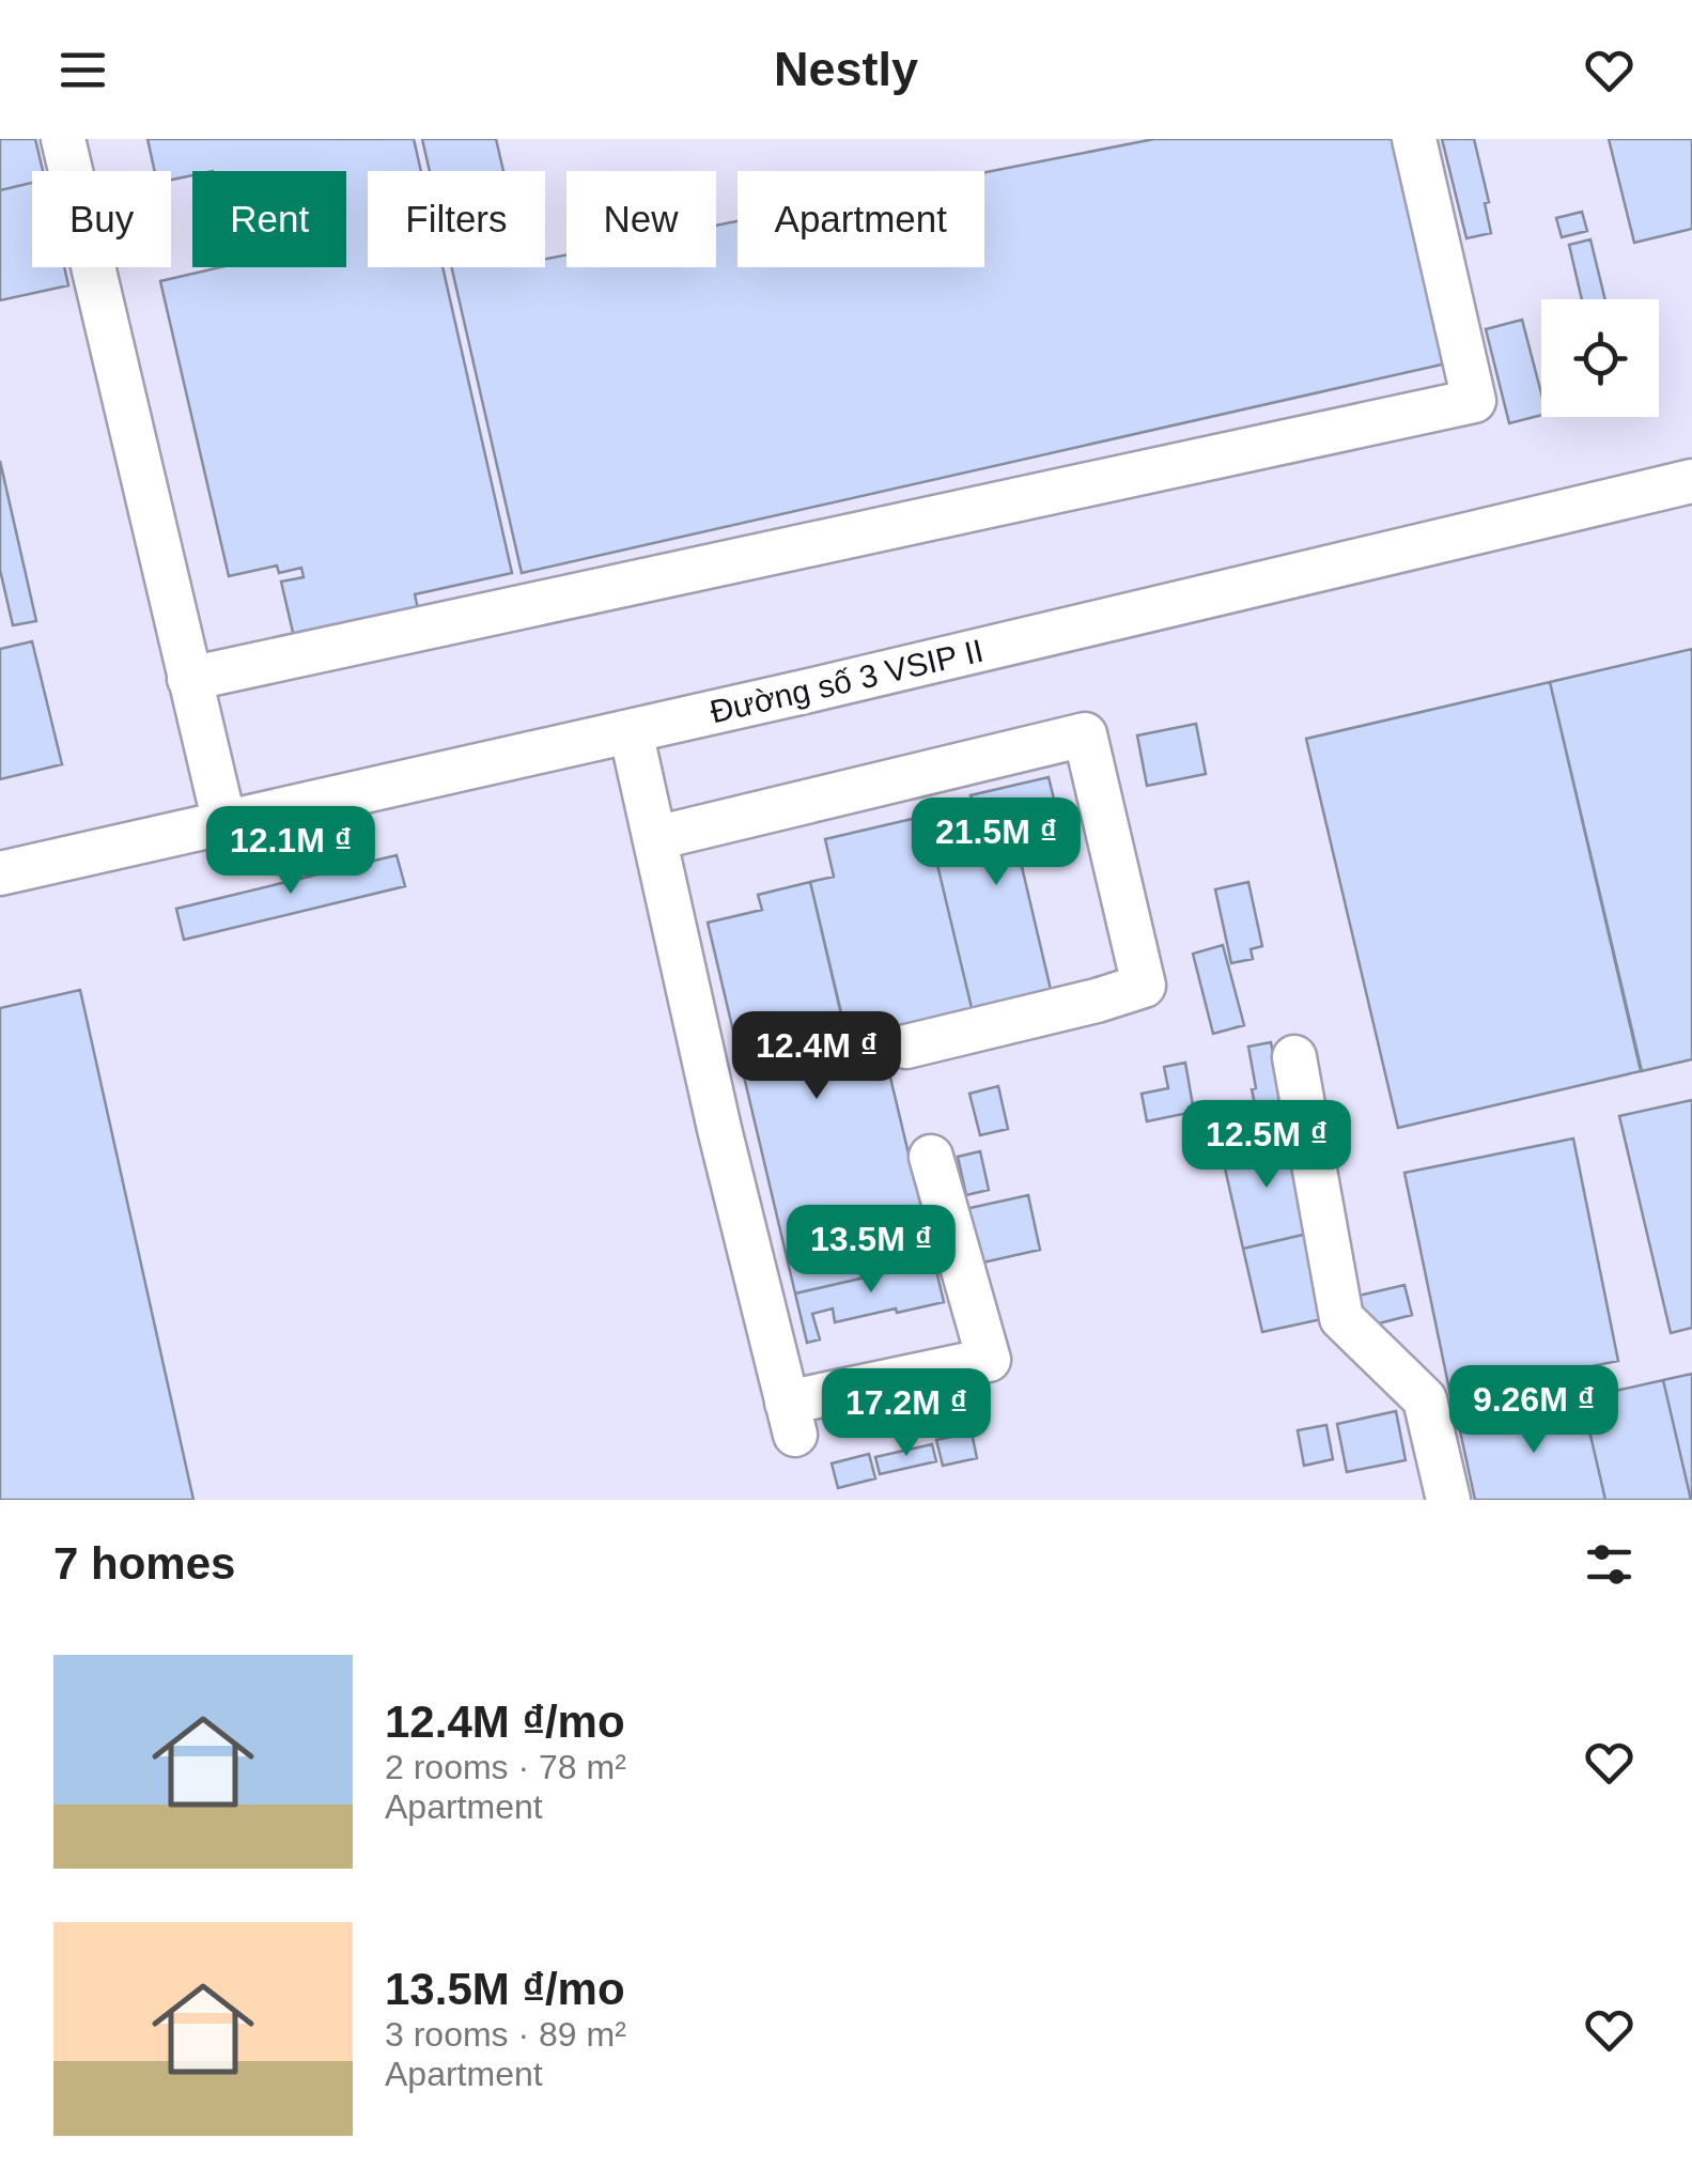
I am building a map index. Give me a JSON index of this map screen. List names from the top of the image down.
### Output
{
  "streets": {
    "street": ["Đường số 3 VSIP II"]
  },
  "page": {
    "header": "Nestly",
    "chip": [
      "Buy",
      "Rent",
      "Filters",
      "New",
      "Apartment"
    ],
    "price": [
      "21.5M ₫",
      "12.1M ₫",
      "12.4M ₫",
      "12.5M ₫",
      "13.5M ₫",
      "9.26M ₫",
      "17.2M ₫"
    ],
    "heading": "7 homes",
    "list": [
      {
        "name": "12.4M ₫/mo",
        "note": "2 rooms · 78 m² · Apartment"
      },
      {
        "name": "13.5M ₫/mo",
        "note": "3 rooms · 89 m² · Apartment"
      }
    ]
  }
}
